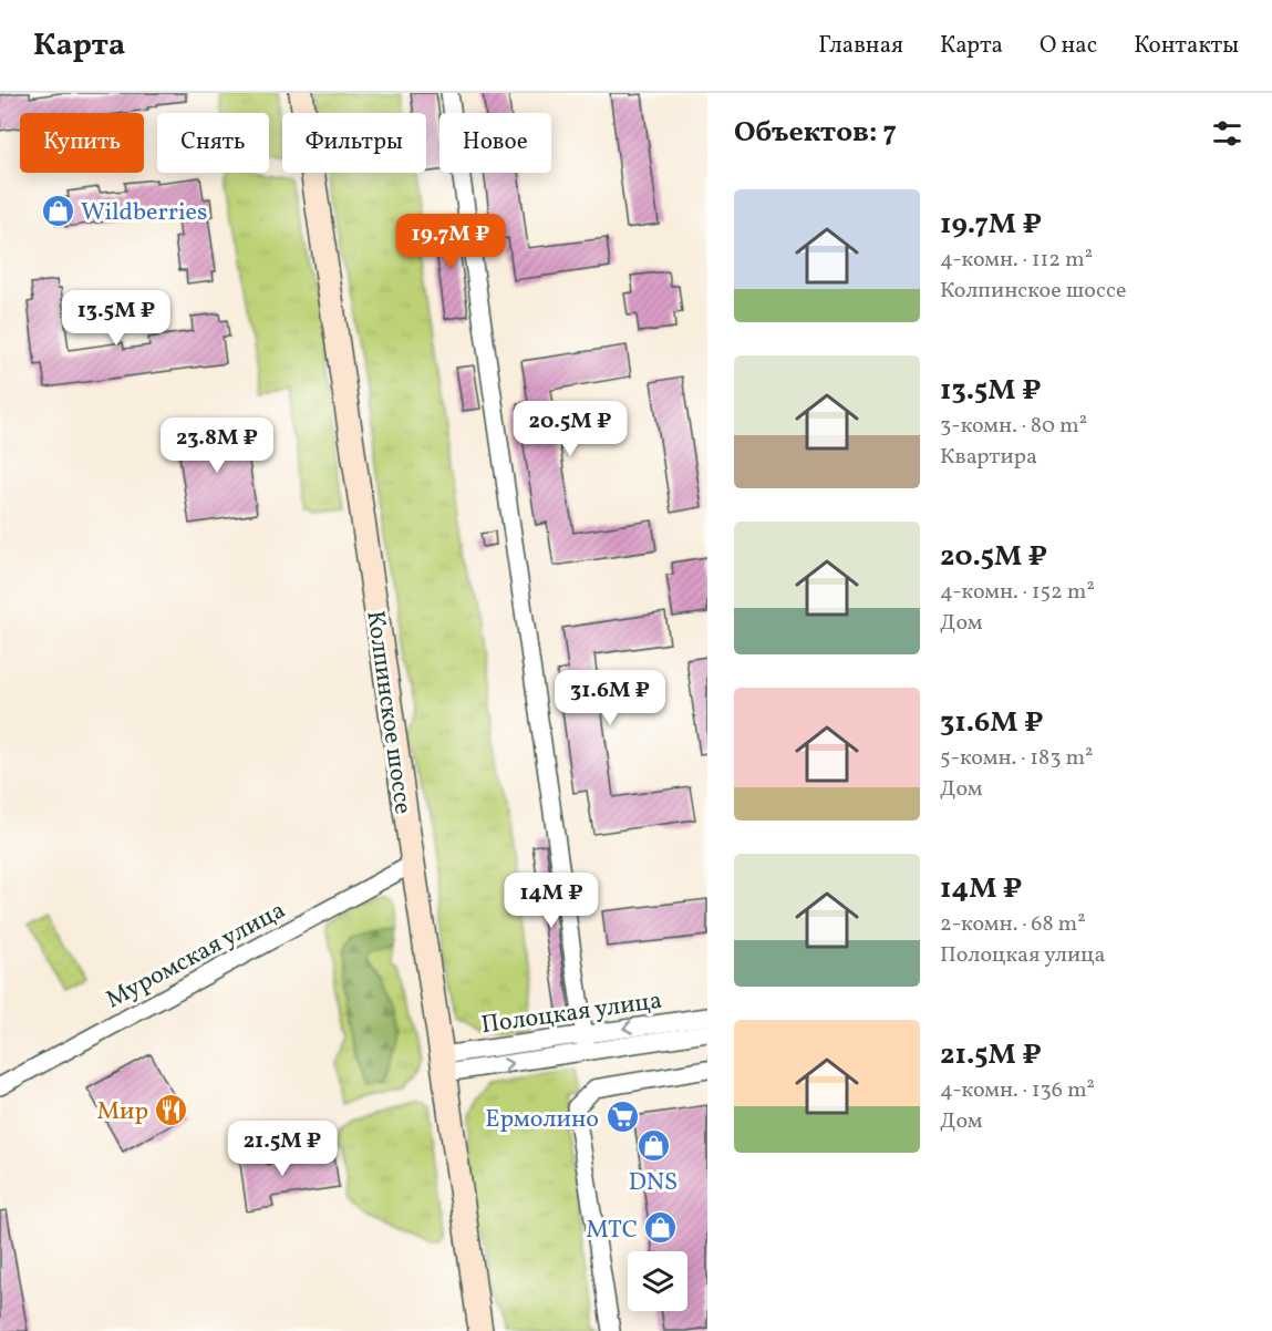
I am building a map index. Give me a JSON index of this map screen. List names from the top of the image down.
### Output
{
  "streets": {
    "main road": ["Колпинское шоссе"],
    "street": ["Муромская улица", "Полоцкая улица"]
  },
  "crossings": [
    ["Колпинское шоссе", "Муромская улица"],
    ["Колпинское шоссе", "Полоцкая улица"]
  ],
  "places": {
    "shop": ["Wildberries", "DNS", "МТС"],
    "restaurant": ["Мир"],
    "supermarket": ["Ермолино"]
  },
  "page": {
    "header": "Карта",
    "nav": [
      "Главная",
      "Карта",
      "О нас",
      "Контакты"
    ],
    "heading": "Объектов: 7",
    "chip": [
      "Купить",
      "Снять",
      "Фильтры",
      "Новое"
    ],
    "list": [
      {
        "name": "19.7M ₽",
        "note": "4-комн. · 112 m² · Колпинское шоссе"
      },
      {
        "name": "13.5M ₽",
        "note": "3-комн. · 80 m² · Квартира"
      },
      {
        "name": "20.5M ₽",
        "note": "4-комн. · 152 m² · Дом"
      },
      {
        "name": "31.6M ₽",
        "note": "5-комн. · 183 m² · Дом"
      },
      {
        "name": "14M ₽",
        "note": "2-комн. · 68 m² · Полоцкая улица"
      },
      {
        "name": "21.5M ₽",
        "note": "4-комн. · 136 m² · Дом"
      }
    ],
    "price": [
      "19.7M ₽",
      "13.5M ₽",
      "20.5M ₽",
      "23.8M ₽",
      "31.6M ₽",
      "14M ₽",
      "21.5M ₽"
    ]
  }
}
